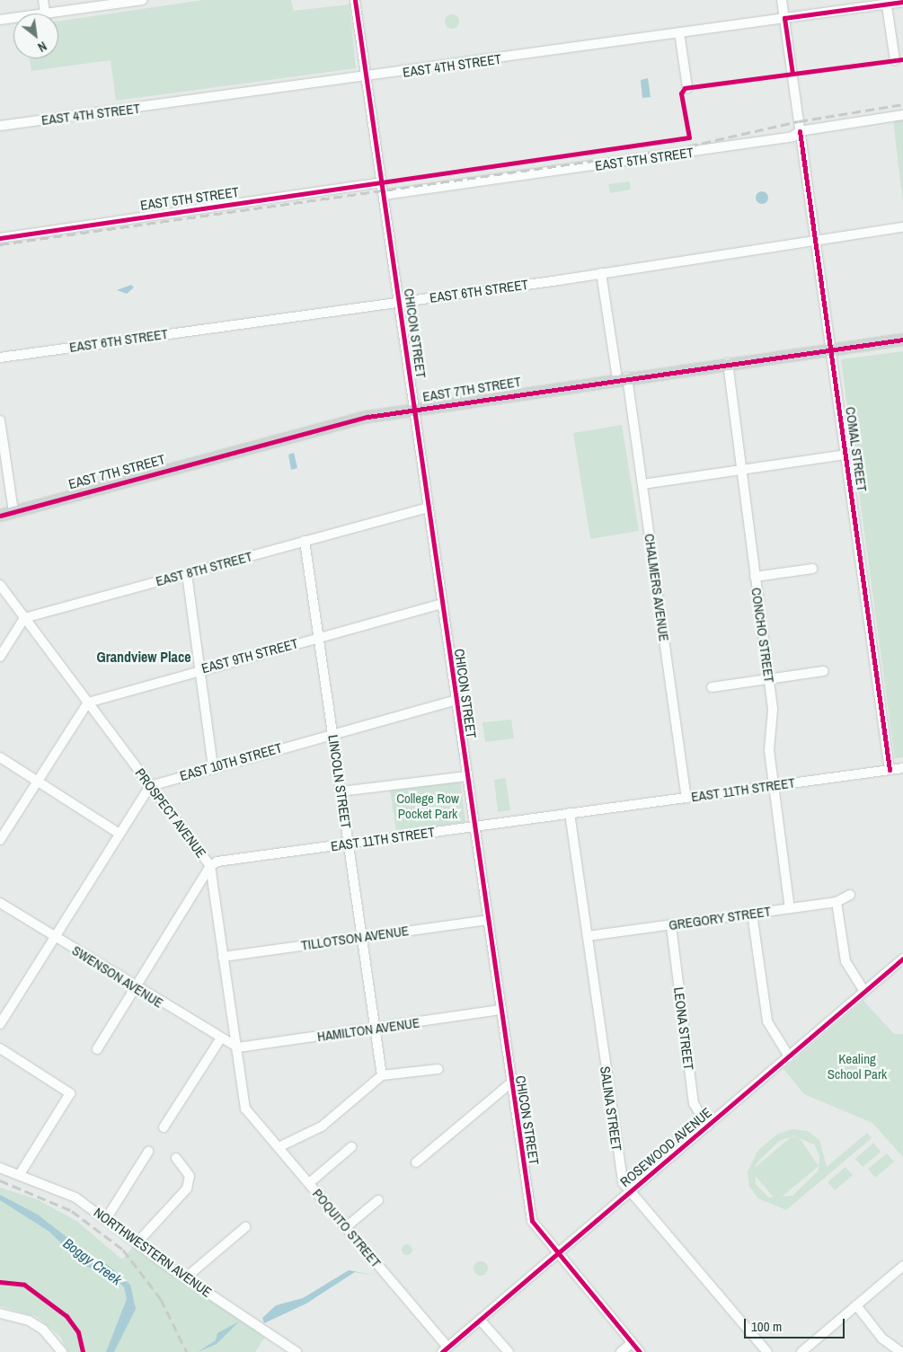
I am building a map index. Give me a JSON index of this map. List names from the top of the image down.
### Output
{
  "streets": {
    "main road": ["EAST 7TH STREET"],
    "street": [
      "EAST 4TH STREET",
      "EAST 5TH STREET",
      "EAST 6TH STREET",
      "CHICON STREET",
      "COMAL STREET",
      "EAST 8TH STREET",
      "CHALMERS AVENUE",
      "CONCHO STREET",
      "EAST 9TH STREET",
      "EAST 10TH STREET",
      "LINCOLN STREET",
      "EAST 11TH STREET",
      "PROSPECT AVENUE",
      "GREGORY STREET",
      "TILLOTSON AVENUE",
      "SWENSON AVENUE",
      "LEONA STREET",
      "HAMILTON AVENUE",
      "SALINA STREET",
      "ROSEWOOD AVENUE",
      "POQUITO STREET",
      "NORTHWESTERN AVENUE"
    ]
  },
  "crossings": [
    ["EAST 4TH STREET", "CHICON STREET"],
    ["EAST 4TH STREET", "COMAL STREET"],
    ["EAST 5TH STREET", "CHICON STREET"],
    ["EAST 5TH STREET", "COMAL STREET"],
    ["EAST 6TH STREET", "CHICON STREET"],
    ["EAST 6TH STREET", "COMAL STREET"],
    ["EAST 6TH STREET", "CHALMERS AVENUE"],
    ["CHICON STREET", "EAST 7TH STREET"],
    ["CHICON STREET", "EAST 8TH STREET"],
    ["CHICON STREET", "EAST 9TH STREET"],
    ["CHICON STREET", "EAST 10TH STREET"],
    ["CHICON STREET", "EAST 11TH STREET"],
    ["CHICON STREET", "TILLOTSON AVENUE"],
    ["CHICON STREET", "HAMILTON AVENUE"],
    ["CHICON STREET", "ROSEWOOD AVENUE"],
    ["EAST 7TH STREET", "COMAL STREET"],
    ["EAST 7TH STREET", "CHALMERS AVENUE"],
    ["EAST 7TH STREET", "CONCHO STREET"],
    ["COMAL STREET", "EAST 11TH STREET"],
    ["EAST 8TH STREET", "LINCOLN STREET"],
    ["EAST 8TH STREET", "PROSPECT AVENUE"],
    ["CHALMERS AVENUE", "EAST 11TH STREET"],
    ["CONCHO STREET", "EAST 11TH STREET"],
    ["CONCHO STREET", "GREGORY STREET"],
    ["EAST 9TH STREET", "LINCOLN STREET"],
    ["EAST 9TH STREET", "PROSPECT AVENUE"],
    ["EAST 10TH STREET", "LINCOLN STREET"],
    ["EAST 10TH STREET", "PROSPECT AVENUE"],
    ["LINCOLN STREET", "EAST 11TH STREET"],
    ["LINCOLN STREET", "TILLOTSON AVENUE"],
    ["LINCOLN STREET", "HAMILTON AVENUE"],
    ["EAST 11TH STREET", "PROSPECT AVENUE"],
    ["EAST 11TH STREET", "SALINA STREET"],
    ["PROSPECT AVENUE", "TILLOTSON AVENUE"],
    ["PROSPECT AVENUE", "SWENSON AVENUE"],
    ["PROSPECT AVENUE", "HAMILTON AVENUE"],
    ["PROSPECT AVENUE", "POQUITO STREET"],
    ["GREGORY STREET", "LEONA STREET"],
    ["GREGORY STREET", "SALINA STREET"],
    ["SWENSON AVENUE", "HAMILTON AVENUE"],
    ["LEONA STREET", "ROSEWOOD AVENUE"],
    ["SALINA STREET", "ROSEWOOD AVENUE"],
    ["ROSEWOOD AVENUE", "POQUITO STREET"]
  ],
  "districts": ["Grandview Place"],
  "water": ["Boggy Creek"],
  "parks": ["College Row Pocket Park", "Kealing School Park"],
  "scale_bar": "100 m",
  "north": "bottom right"
}
